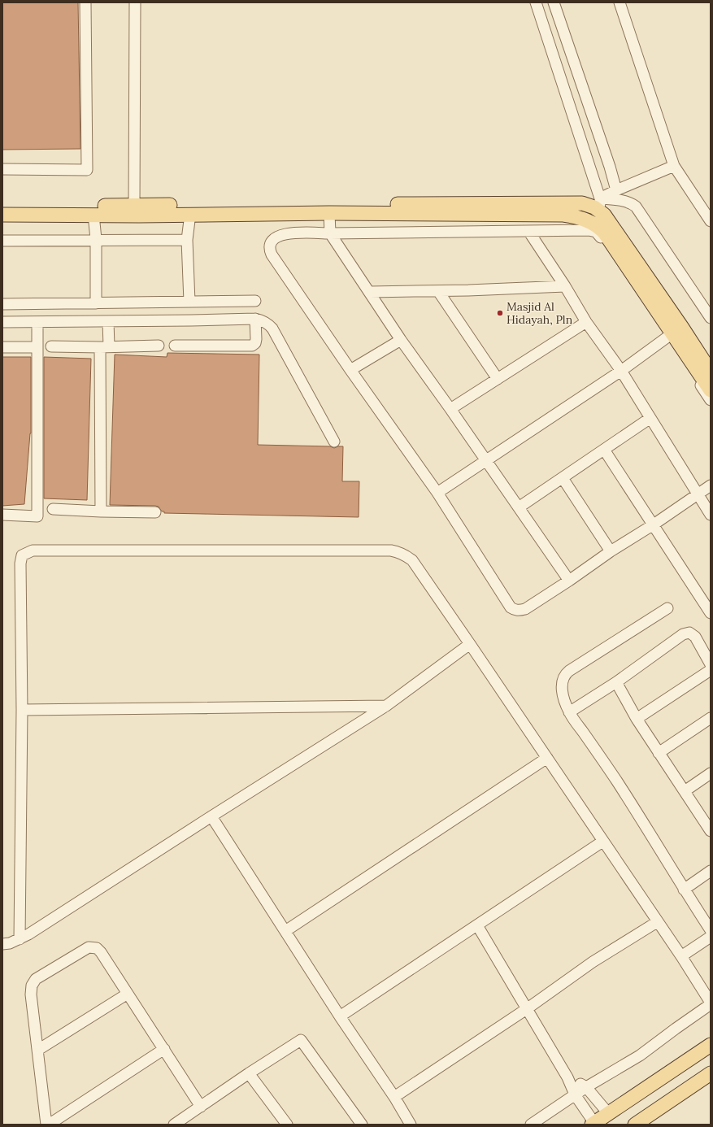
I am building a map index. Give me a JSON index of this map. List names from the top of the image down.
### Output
{
  "places": ["Masjid Al Hidayah, Pln"]
}
